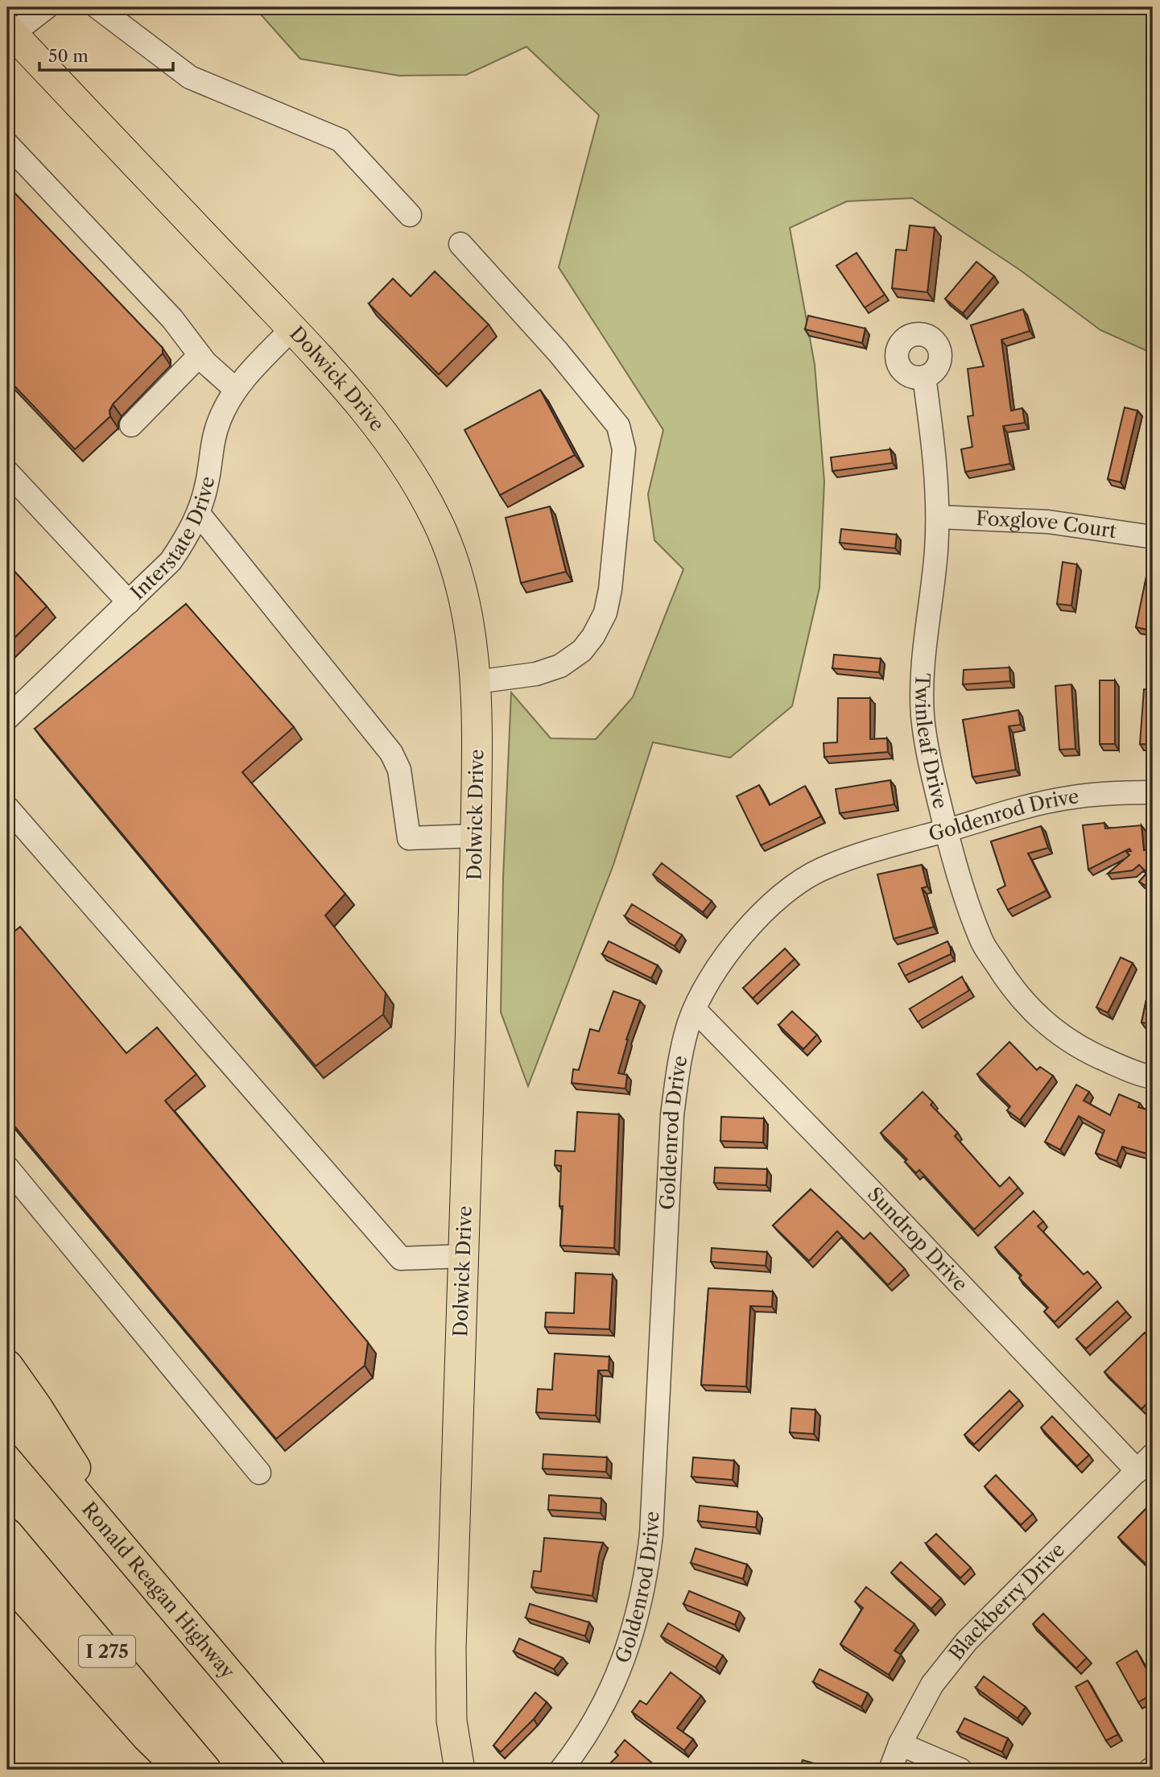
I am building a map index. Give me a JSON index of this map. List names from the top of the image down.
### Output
{
  "streets": {
    "highway": ["Ronald Reagan Highway", "I 275"],
    "main road": ["Dolwick Drive"],
    "street": [
      "Foxglove Court",
      "Interstate Drive",
      "Twinleaf Drive",
      "Goldenrod Drive",
      "Sundrop Drive",
      "Blackberry Drive"
    ]
  },
  "crossings": [
    ["Dolwick Drive", "Interstate Drive"],
    ["Foxglove Court", "Twinleaf Drive"],
    ["Twinleaf Drive", "Goldenrod Drive"],
    ["Goldenrod Drive", "Sundrop Drive"],
    ["Sundrop Drive", "Blackberry Drive"]
  ],
  "scale_bar": "50 m"
}
